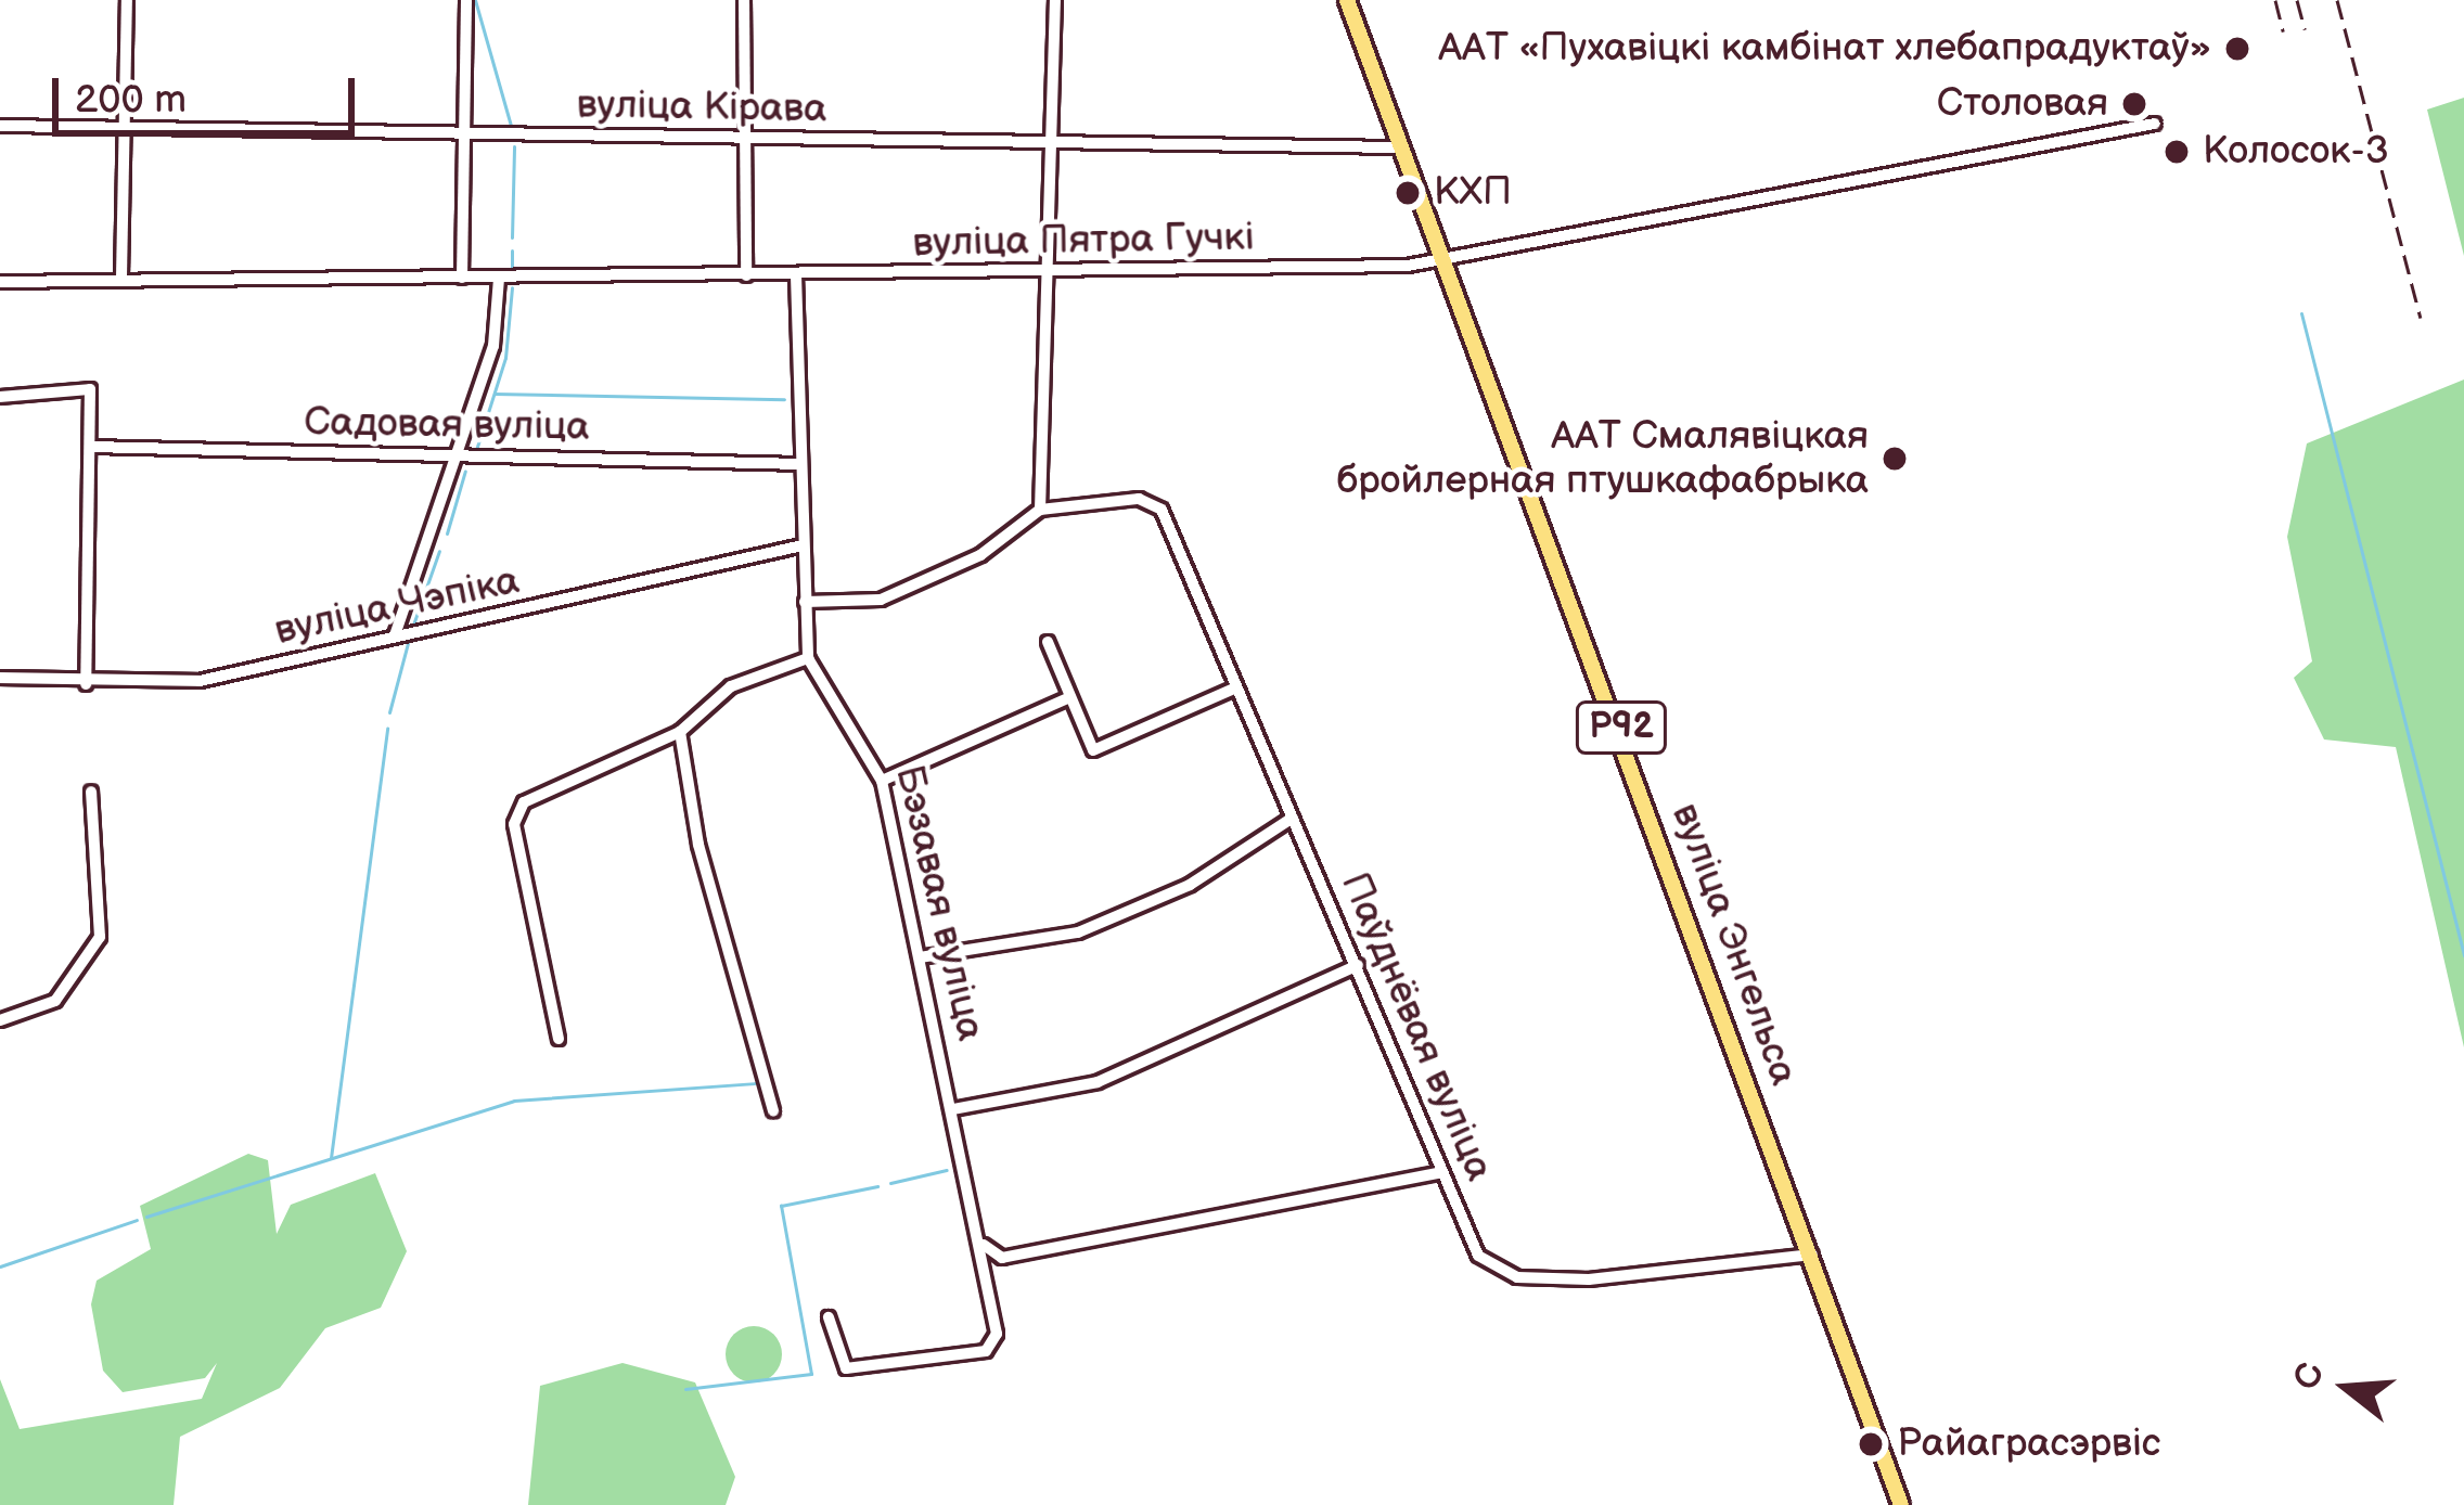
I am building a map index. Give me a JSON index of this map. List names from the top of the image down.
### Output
{
  "streets": {
    "main road": ["Р92", "вуліца Энгельса"],
    "street": [
      "вуліца Кірава",
      "вуліца Пятра Гучкі",
      "Садовая вуліца",
      "вуліца Чэпіка",
      "Бэзавая вуліца",
      "Паўднёвая вуліца"
    ]
  },
  "crossings": [
    ["вуліца Кірава", "вуліца Энгельса"],
    ["вуліца Пятра Гучкі", "Бэзавая вуліца"],
    ["вуліца Пятра Гучкі", "вуліца Энгельса"],
    ["Садовая вуліца", "Бэзавая вуліца"],
    ["вуліца Чэпіка", "Бэзавая вуліца"],
    ["Р92", "вуліца Энгельса"],
    ["Р92", "Паўднёвая вуліца"],
    ["вуліца Энгельса", "Паўднёвая вуліца"]
  ],
  "places": [
    "ААТ «Пухавіцкі камбінат хлебапрадуктаў»",
    "Столовая",
    "Колосок-3",
    "КХП",
    "ААТ Смалявіцкая бройлерная птушкафабрыка",
    "Райаграсэрвіс"
  ],
  "scale_bar": "200 m",
  "north": "left"
}
